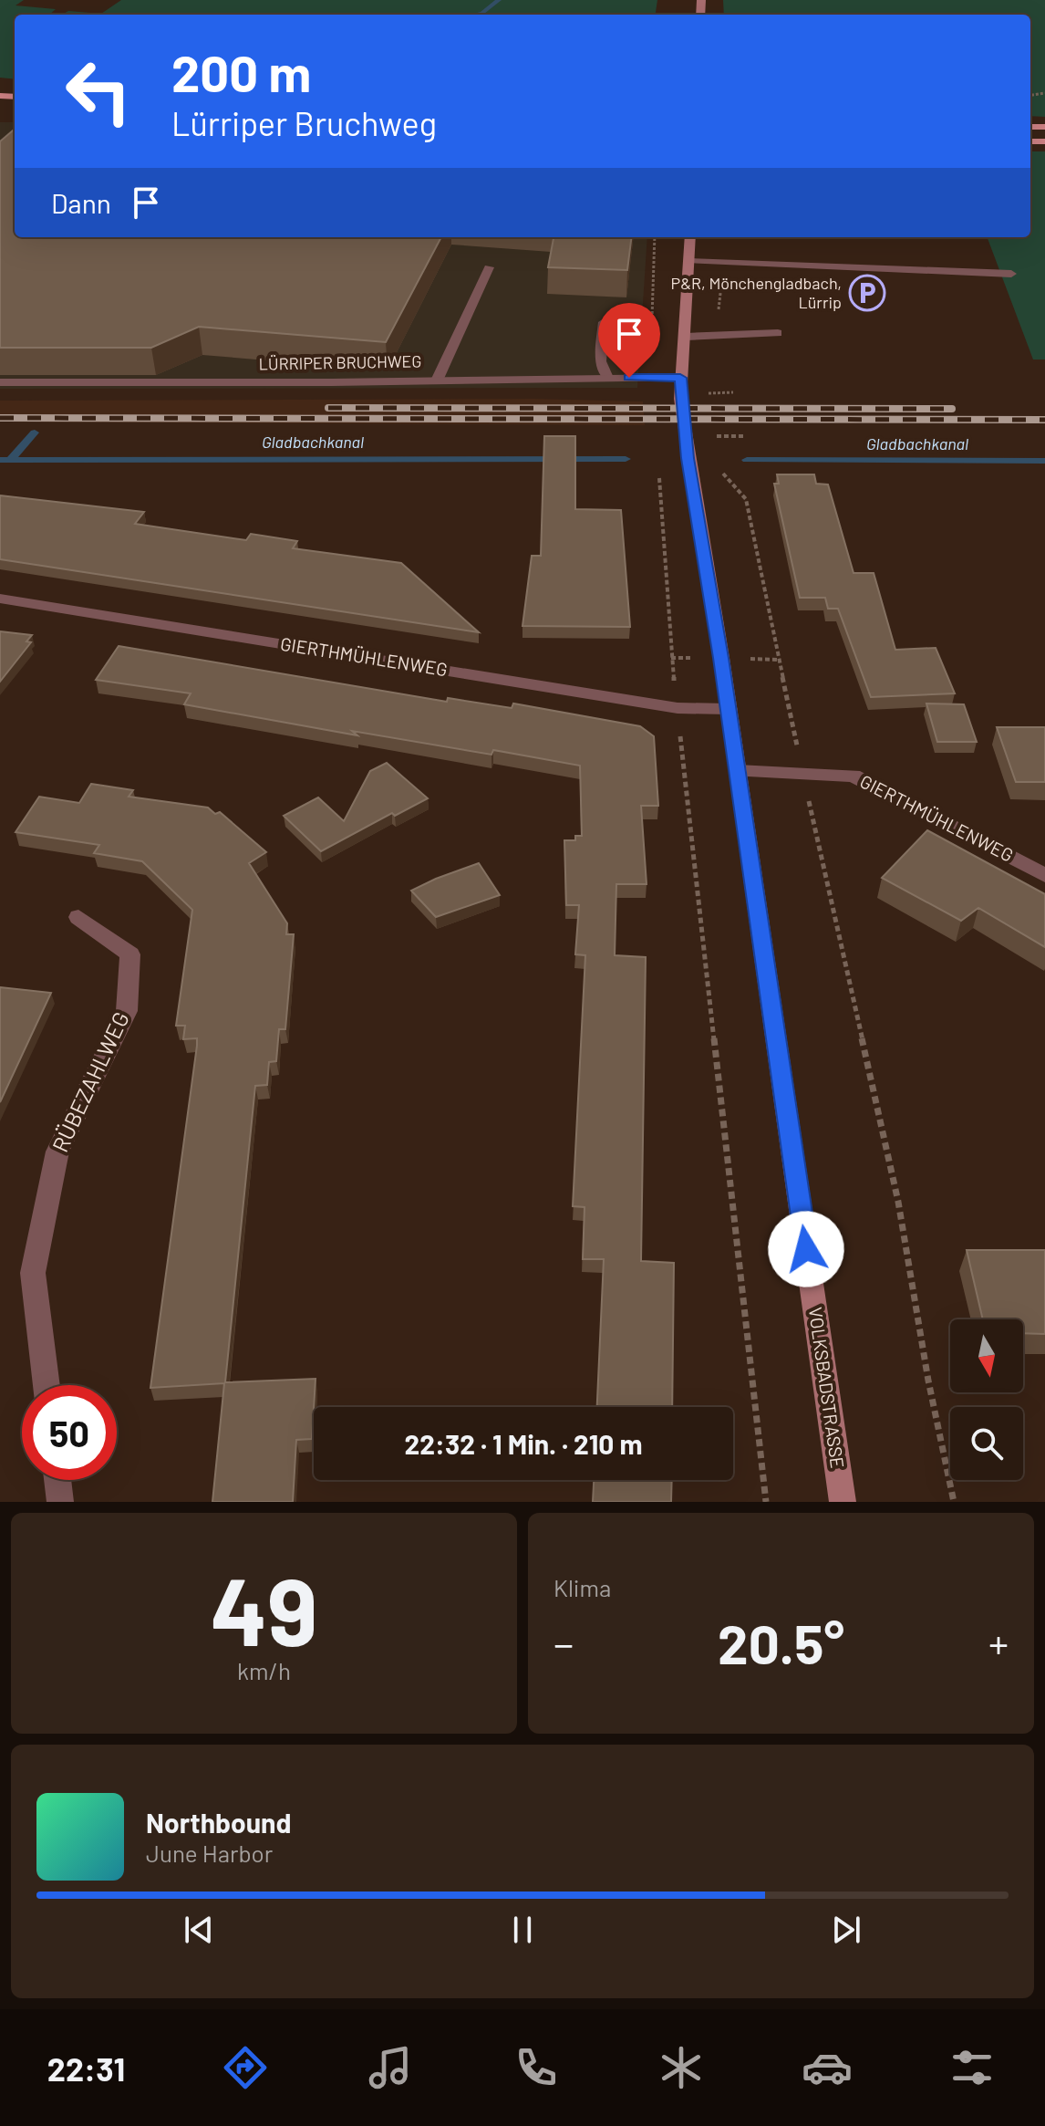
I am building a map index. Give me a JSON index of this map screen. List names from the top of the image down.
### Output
{
  "streets": {
    "main road": ["VOLKSBADSTRASSE"],
    "street": ["LÜRRIPER BRUCHWEG", "GIERTHMÜHLENWEG", "RÜBEZAHLWEG"]
  },
  "crossings": [
    ["LÜRRIPER BRUCHWEG", "VOLKSBADSTRASSE"],
    ["GIERTHMÜHLENWEG", "VOLKSBADSTRASSE"]
  ],
  "water": ["Gladbachkanal"],
  "places": {
    "parking": ["P&R, Mönchengladbach, Lürrip"]
  },
  "north": "bottom",
  "page": {
    "turn": ["200 m", "Lürriper Bruchweg"],
    "then": "Dann",
    "limit": "50",
    "trip": "22:32 · 1 Min. · 210 m",
    "tile": [
      ["49", "km/h"],
      "Klima"
    ],
    "heat": ["−", "20.5°", "+"],
    "song": ["Northbound", "June Harbor"],
    "tabs": "22:31"
  }
}
